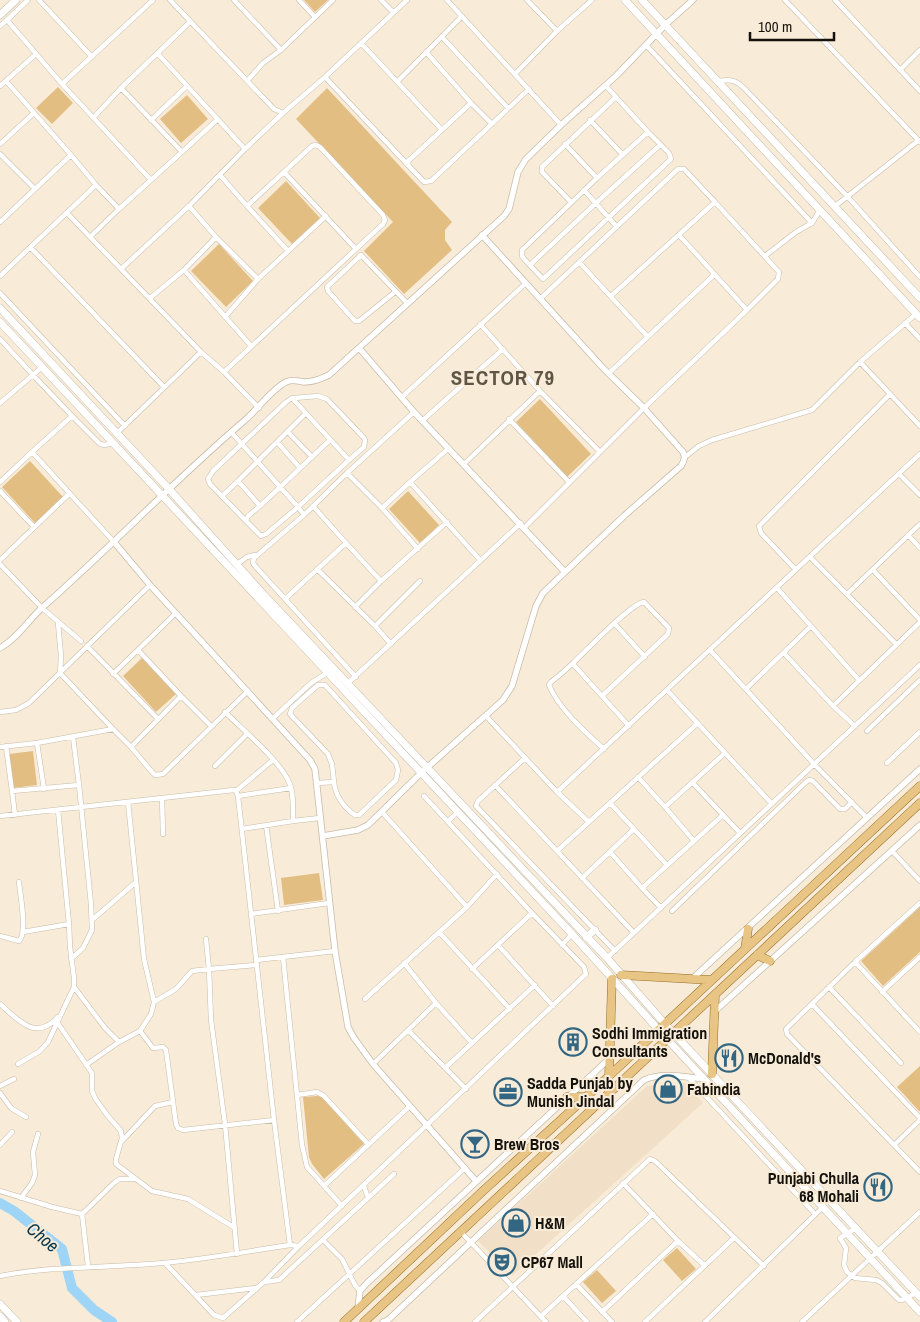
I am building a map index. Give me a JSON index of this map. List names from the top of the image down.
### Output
{
  "districts": ["SECTOR 79"],
  "water": ["Choe"],
  "places": {
    "building": ["Sodhi Immigration Consultants"],
    "restaurant": ["McDonald's", "Punjabi Chulla 68 Mohali"],
    "shop": ["Fabindia", "H&M"],
    "office": ["Sadda Punjab by Munish Jindal"],
    "bar": ["Brew Bros"],
    "theatre": ["CP67 Mall"]
  },
  "scale_bar": "100 m"
}
